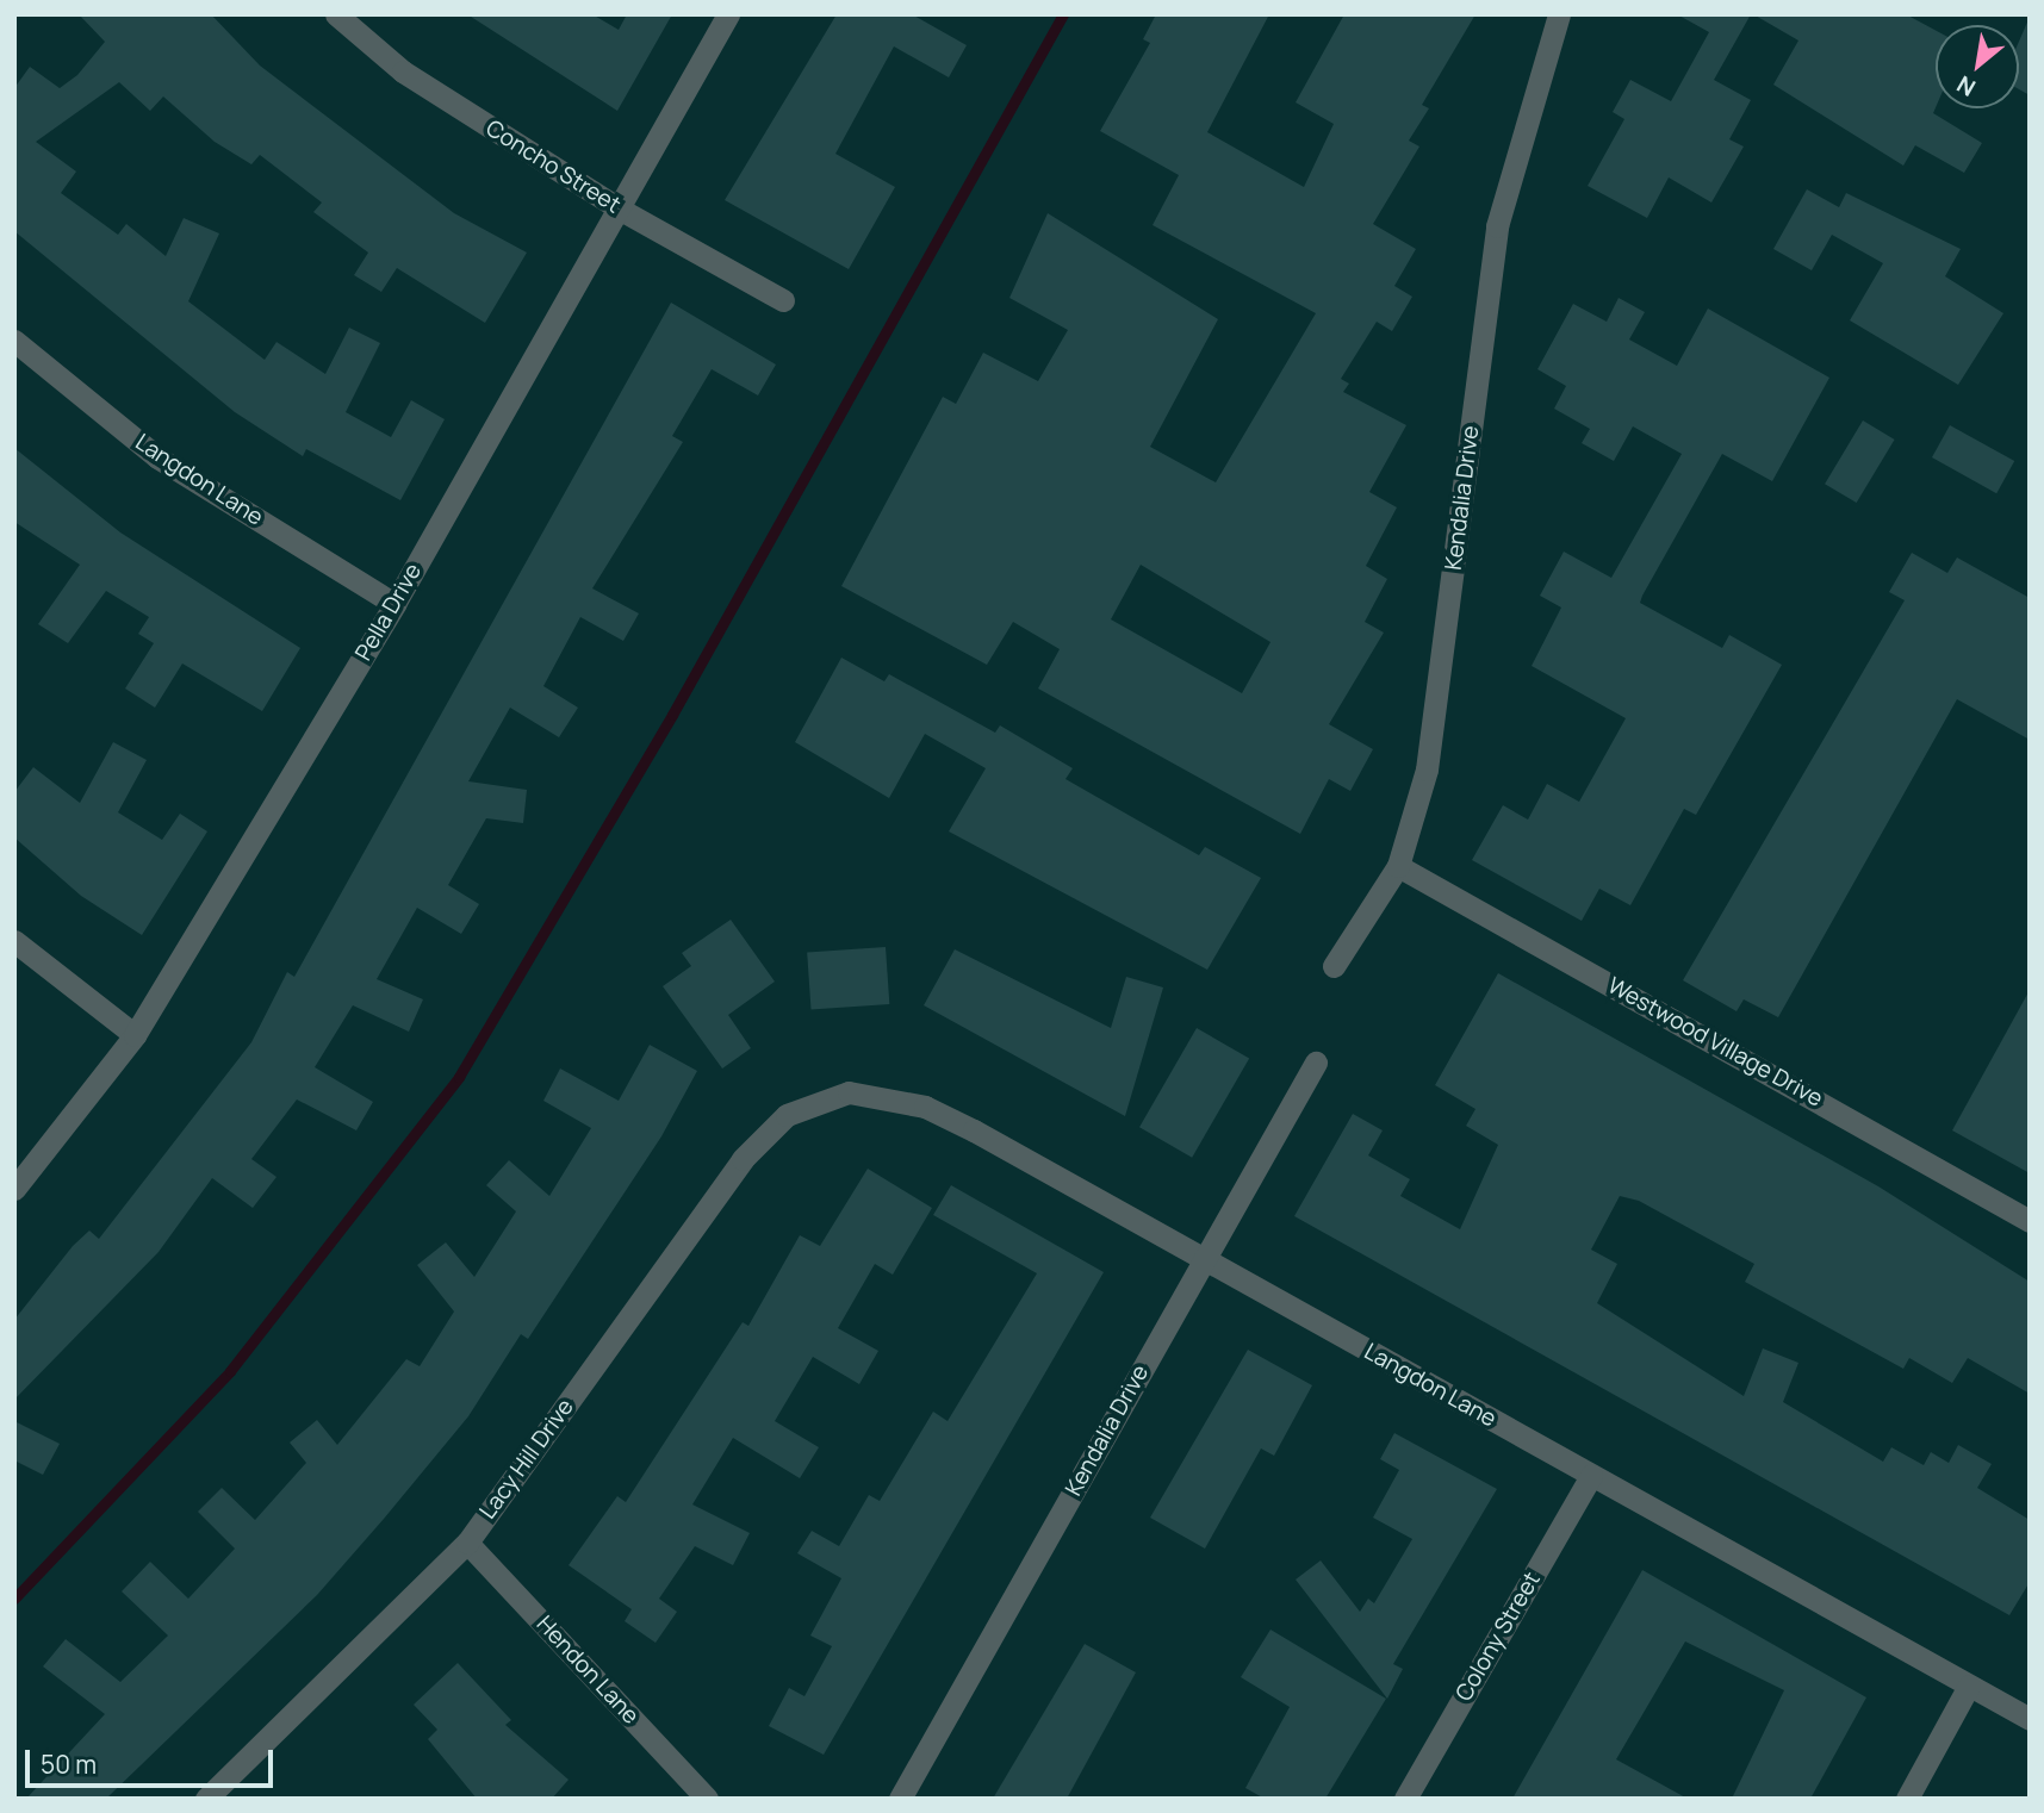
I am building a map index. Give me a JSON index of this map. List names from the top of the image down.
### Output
{
  "streets": {
    "street": [
      "Concho Street",
      "Langdon Lane",
      "Kendalia Drive",
      "Pella Drive",
      "Westwood Village Drive",
      "Lacy Hill Drive",
      "Colony Street",
      "Hendon Lane"
    ]
  },
  "crossings": [
    ["Concho Street", "Pella Drive"],
    ["Langdon Lane", "Kendalia Drive"],
    ["Langdon Lane", "Pella Drive"],
    ["Langdon Lane", "Lacy Hill Drive"],
    ["Langdon Lane", "Colony Street"],
    ["Kendalia Drive", "Westwood Village Drive"],
    ["Lacy Hill Drive", "Hendon Lane"]
  ],
  "scale_bar": "50 m",
  "north": "bottom left"
}
